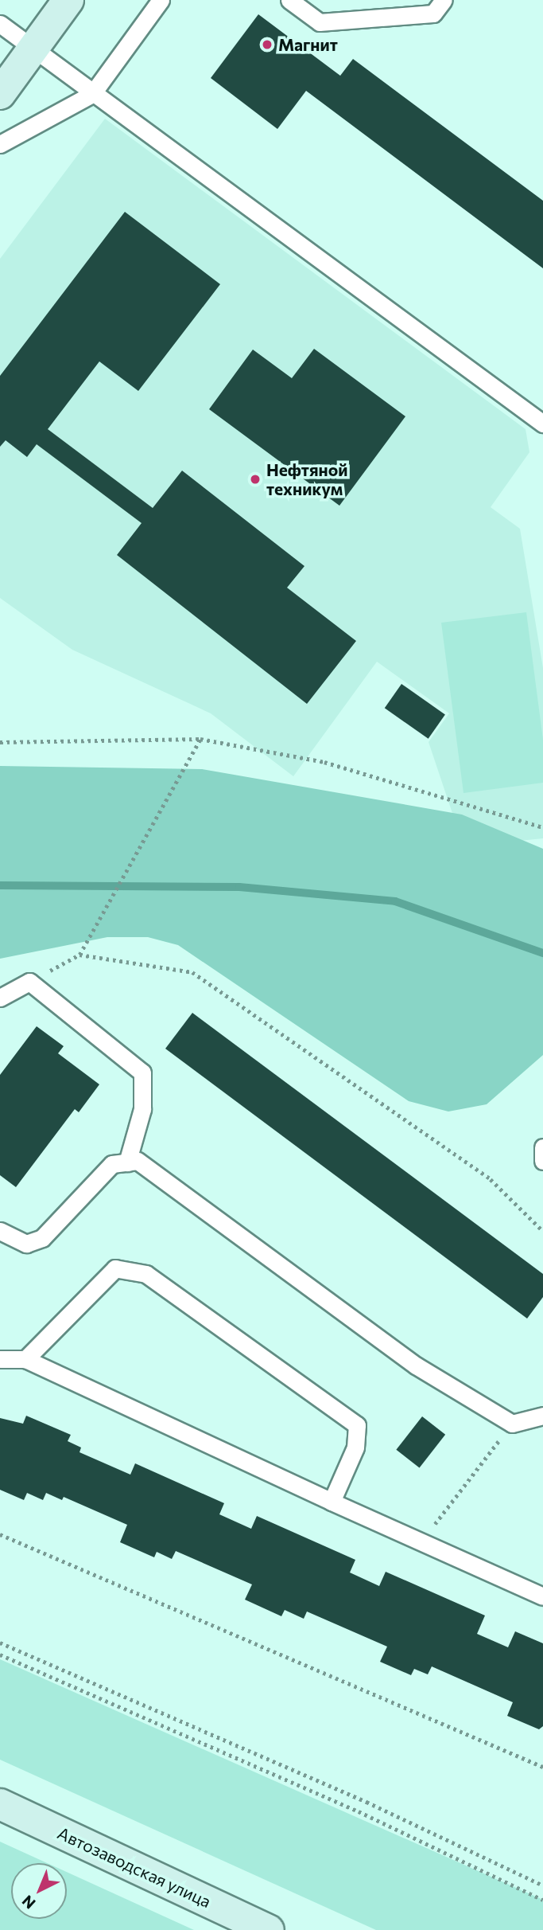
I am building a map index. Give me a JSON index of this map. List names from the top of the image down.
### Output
{
  "streets": {
    "main road": ["Автозаводская улица"]
  },
  "places": ["Магнит", "Нефтяной техникум"],
  "north": "bottom left"
}
